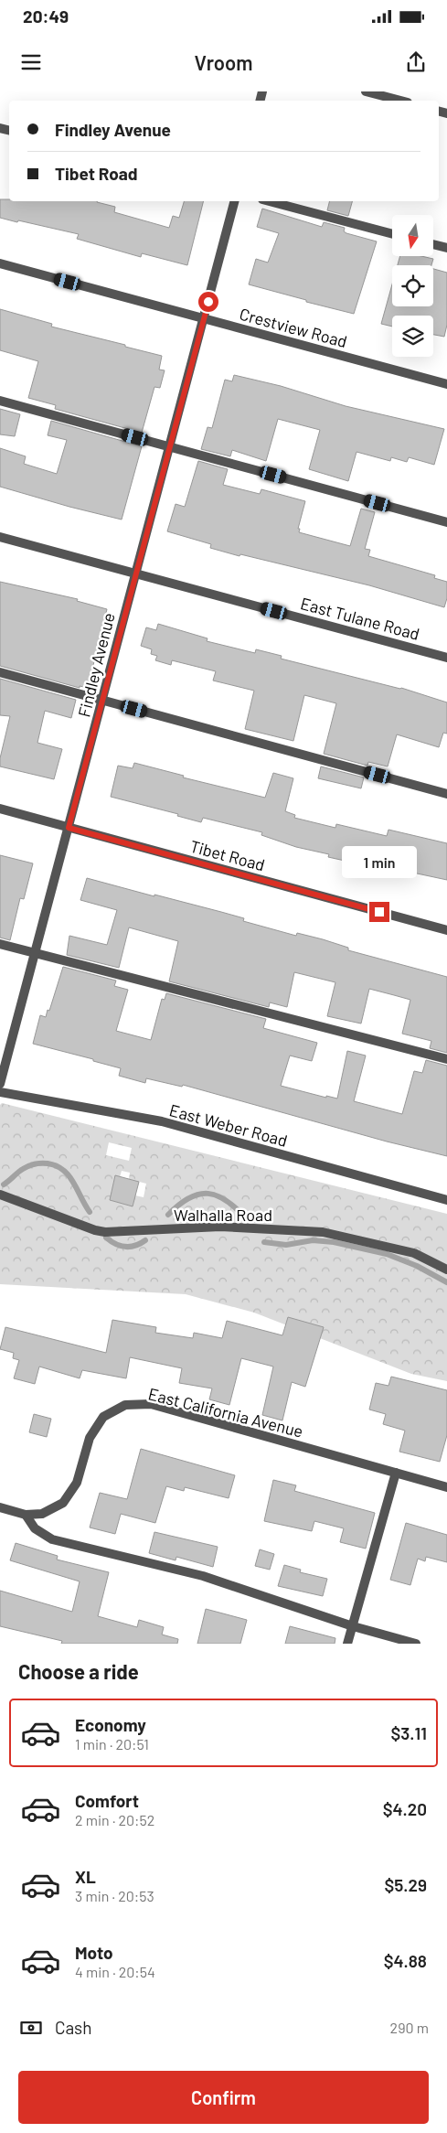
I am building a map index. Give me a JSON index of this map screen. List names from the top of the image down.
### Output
{
  "streets": {
    "street": [
      "Crestview Road",
      "East Tulane Road",
      "Findley Avenue",
      "Tibet Road",
      "East Weber Road",
      "Walhalla Road",
      "East California Avenue"
    ]
  },
  "crossings": [
    ["Crestview Road", "Findley Avenue"],
    ["East Tulane Road", "Findley Avenue"],
    ["Findley Avenue", "Tibet Road"]
  ],
  "north": "bottom",
  "page": {
    "status": "20:49",
    "header": "Vroom",
    "banner": ["Findley Avenue", "Tibet Road"],
    "bubble": "1 min",
    "heading": "Choose a ride",
    "list": [
      {
        "name": "Economy",
        "note": "1 min · 20:51",
        "value": "$3.11"
      },
      {
        "name": "Comfort",
        "note": "2 min · 20:52",
        "value": "$4.20"
      },
      {
        "name": "XL",
        "note": "3 min · 20:53",
        "value": "$5.29"
      },
      {
        "name": "Moto",
        "note": "4 min · 20:54",
        "value": "$4.88"
      }
    ],
    "pay": ["Cash", "290 m"],
    "buttons": "Confirm"
  }
}
